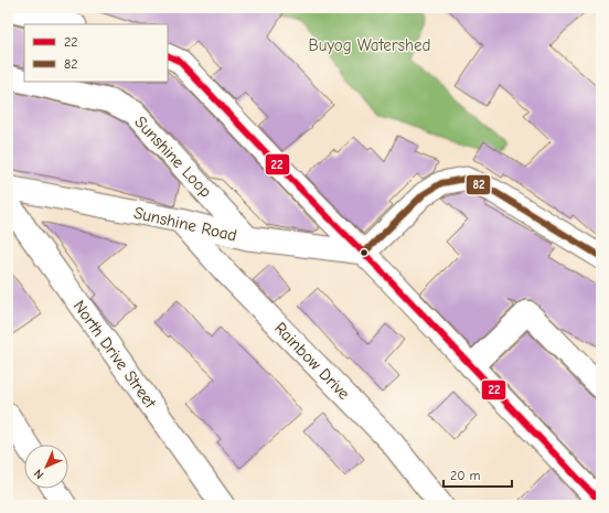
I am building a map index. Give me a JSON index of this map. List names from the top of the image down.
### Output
{
  "streets": {
    "street": [
      "Sunshine Loop",
      "Sunshine Road",
      "North Drive Street",
      "Rainbow Drive"
    ]
  },
  "crossings": [
    ["Sunshine Loop", "Sunshine Road"],
    ["Sunshine Road", "Rainbow Drive"]
  ],
  "parks": ["Buyog Watershed"],
  "lines": ["transit line 22", "transit line 82"],
  "legend": ["22", "82"],
  "scale_bar": "20 m",
  "north": "bottom left"
}
